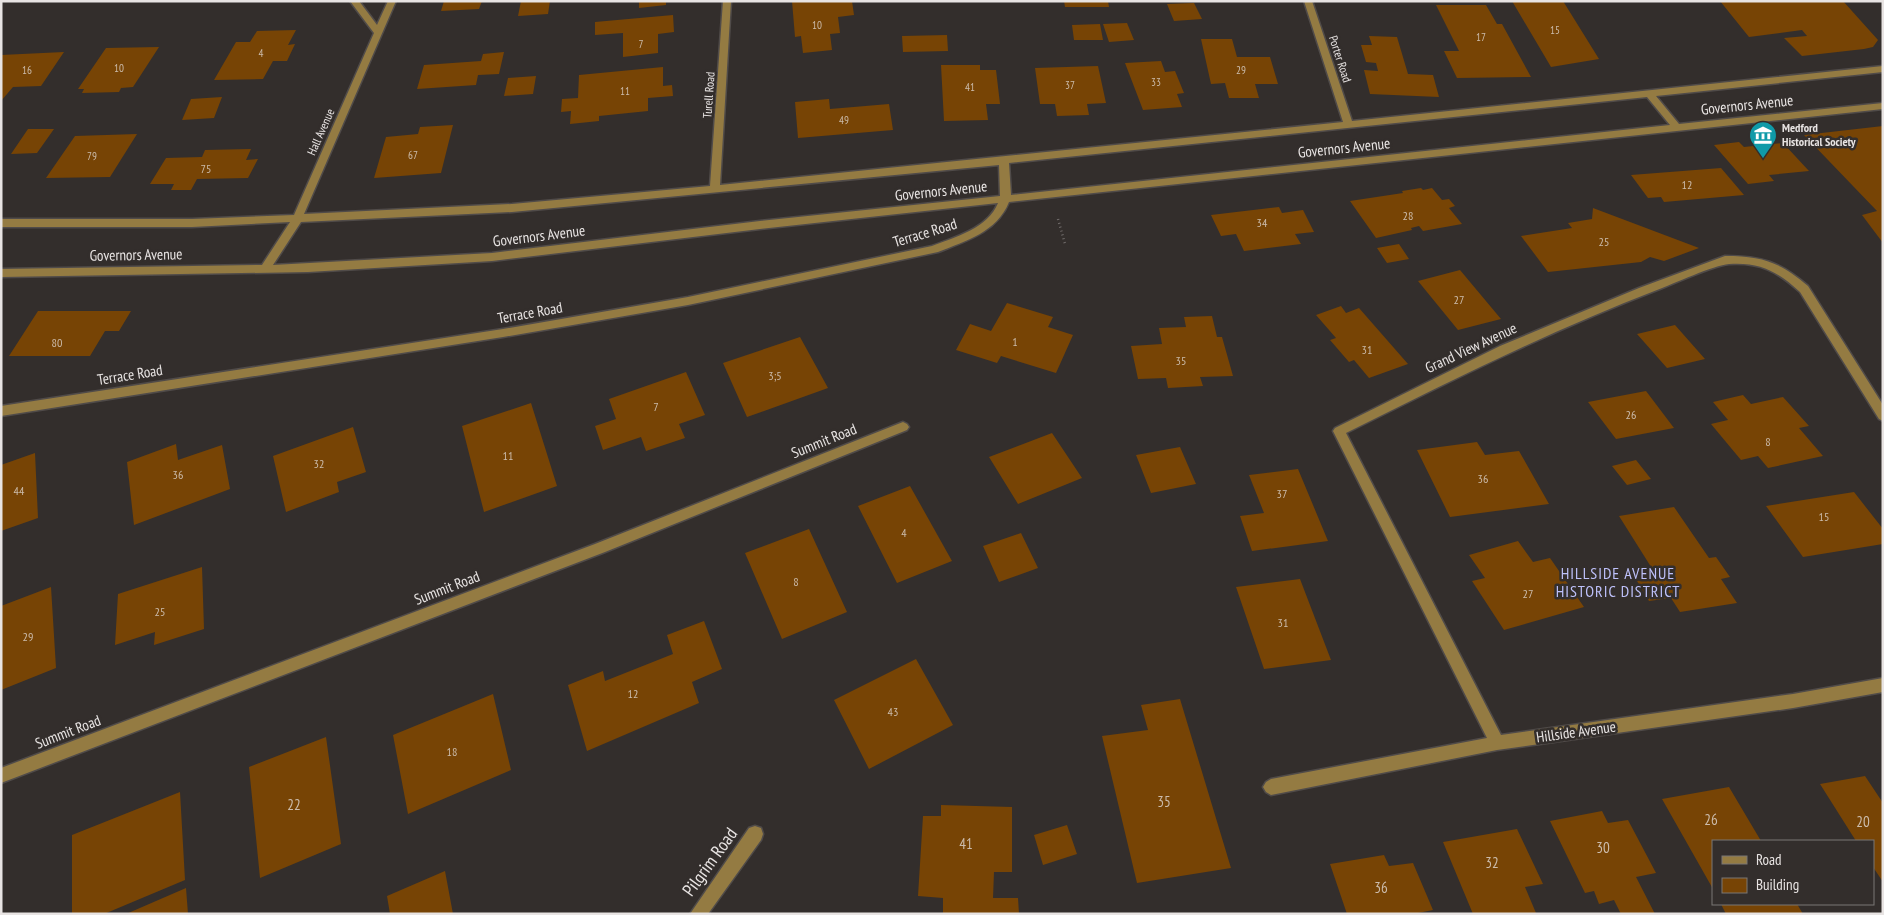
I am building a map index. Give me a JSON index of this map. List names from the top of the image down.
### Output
{
  "streets": {
    "street": [
      "Porter Road",
      "Turell Road",
      "Governors Avenue",
      "Hall Avenue",
      "Terrace Road",
      "Grand View Avenue",
      "Summit Road",
      "Hillside Avenue",
      "Pilgrim Road"
    ]
  },
  "crossings": [
    ["Porter Road", "Governors Avenue"],
    ["Turell Road", "Governors Avenue"],
    ["Governors Avenue", "Hall Avenue"],
    ["Governors Avenue", "Terrace Road"],
    ["Grand View Avenue", "Hillside Avenue"]
  ],
  "districts": ["HILLSIDE AVENUE HISTORIC DISTRICT"],
  "places": {
    "museum": ["Medford Historical Society"]
  },
  "house_numbers": [
    "10",
    "15",
    "17",
    "7",
    "4",
    "10",
    "16",
    "29",
    "33",
    "37",
    "41",
    "11",
    "49",
    "67",
    "79",
    "75",
    "12",
    "28",
    "34",
    "25",
    "27",
    "1",
    "80",
    "31",
    "35",
    "3;5",
    "7",
    "26",
    "8",
    "11",
    "32",
    "36",
    "36",
    "44",
    "37",
    "15",
    "4",
    "8",
    "27",
    "25",
    "31",
    "29",
    "12",
    "43",
    "18",
    "35",
    "22",
    "26",
    "20",
    "41",
    "30",
    "32",
    "36"
  ],
  "legend": ["Road", "Building"]
}
